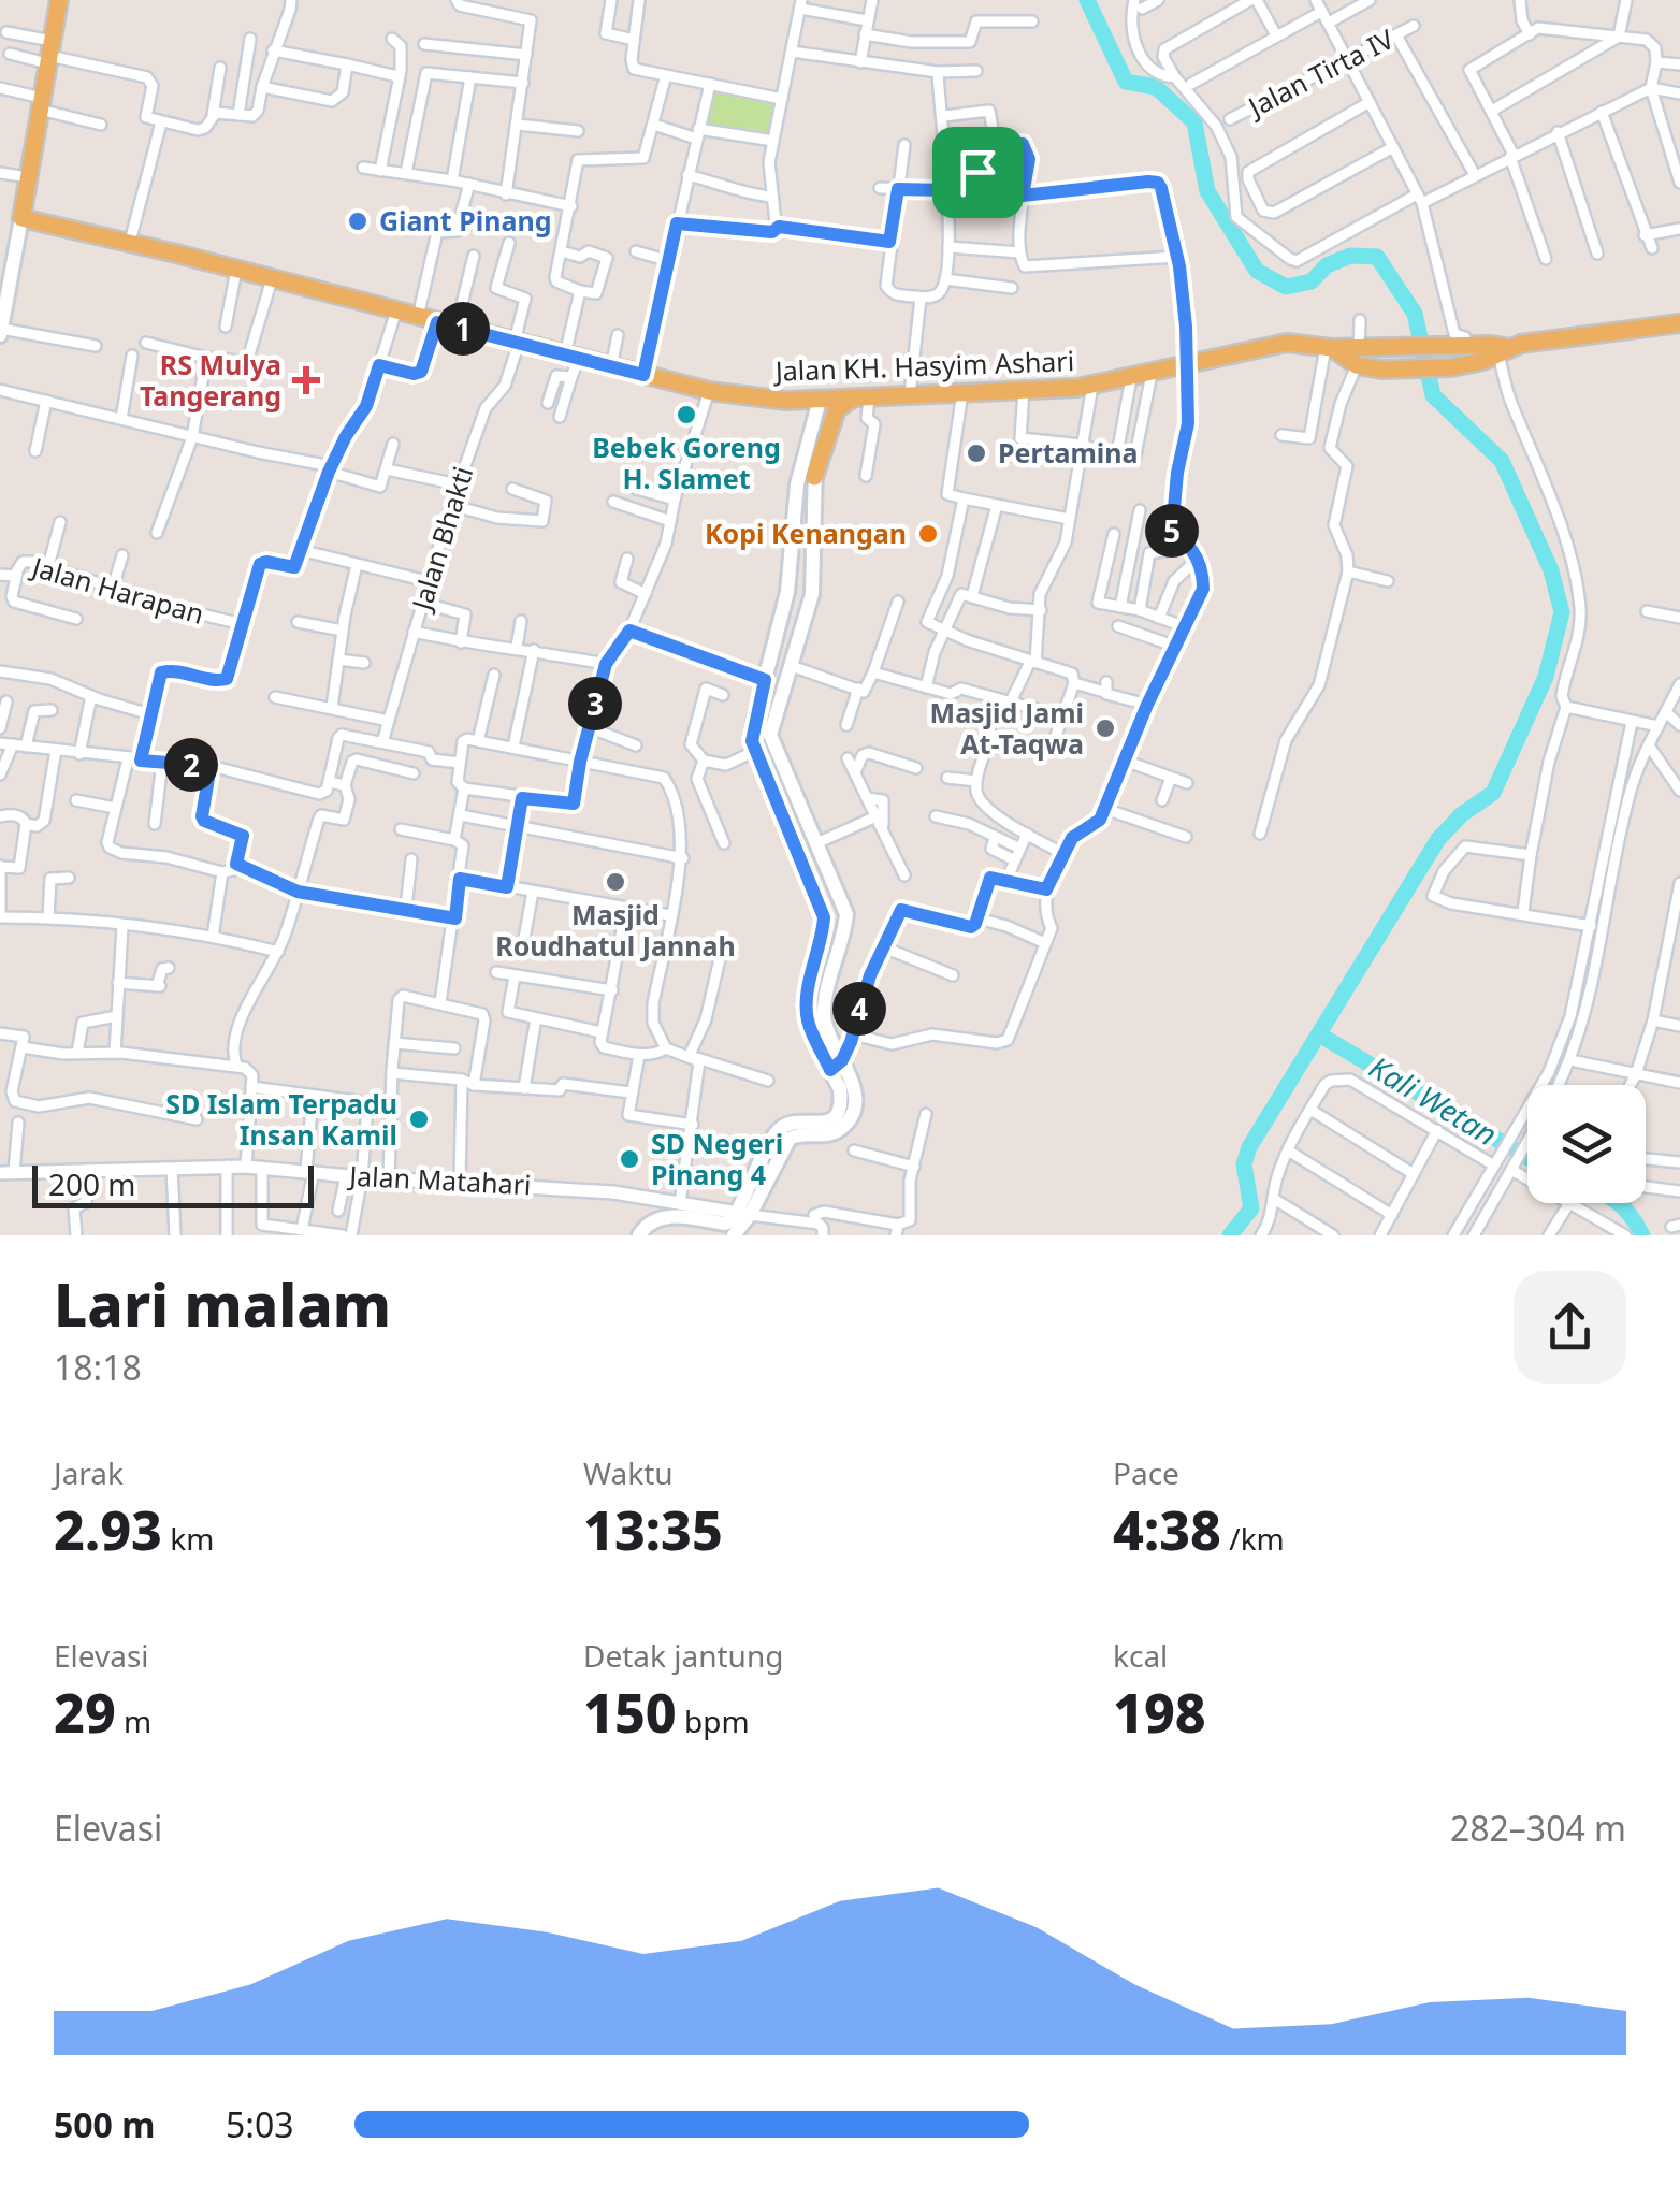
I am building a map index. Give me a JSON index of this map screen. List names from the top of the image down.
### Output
{
  "streets": {
    "main road": ["Jalan KH. Hasyim Ashari"],
    "street": [
      "Jalan Tirta IV",
      "Jalan Bhakti",
      "Jalan Harapan",
      "Jalan Matahari"
    ]
  },
  "crossings": [
    ["Jalan KH. Hasyim Ashari", "Jalan Bhakti"]
  ],
  "water": ["Kali Wetan"],
  "places": {
    "other": [
      "Giant Pinang",
      "Bebek Goreng H. Slamet",
      "Pertamina",
      "Kopi Kenangan",
      "Masjid Jami At-Taqwa",
      "Masjid Roudhatul Jannah",
      "SD Islam Terpadu Insan Kamil",
      "SD Negeri Pinang 4"
    ],
    "health": ["RS Mulya Tangerang"]
  },
  "scale_bar": "200 m",
  "page": {
    "pins": [
      "1",
      "5",
      "3",
      "2",
      "4"
    ],
    "scale": "200 m",
    "heading": ["Lari malam", "18:18"],
    "stats": [
      ["Jarak", "2.93 km"],
      ["Waktu", "13:35"],
      ["Pace", "4:38 /km"],
      ["Elevasi", "29 m"],
      ["Detak jantung", "150 bpm"],
      ["kcal", "198"]
    ],
    "chart": ["Elevasi", "282–304 m"],
    "list": [
      {
        "name": "500 m",
        "note": "5:03"
      }
    ]
  }
}
